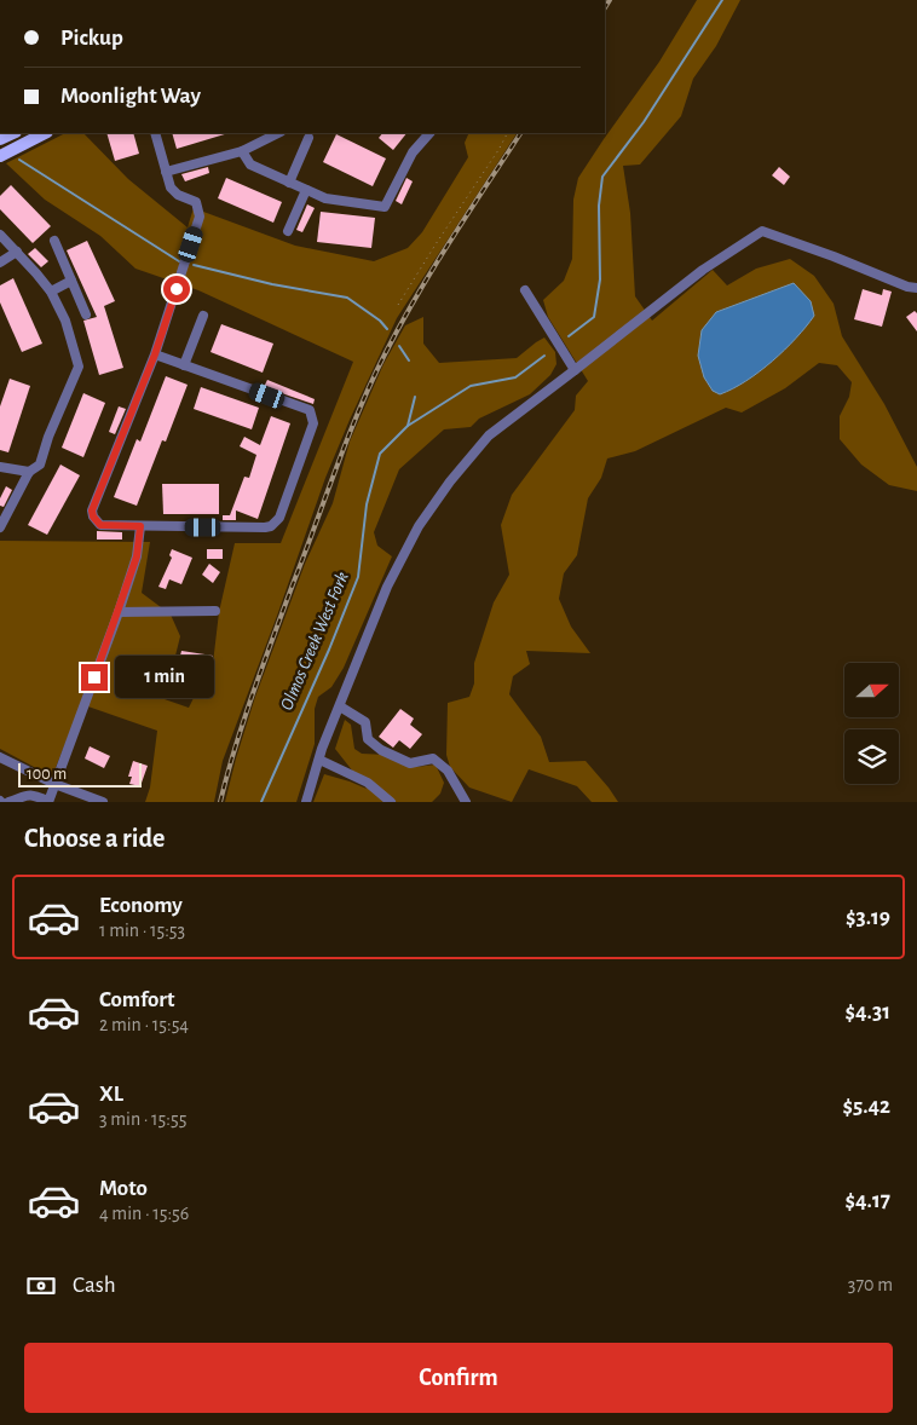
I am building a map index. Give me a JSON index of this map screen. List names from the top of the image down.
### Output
{
  "water": ["Olmos Creek West Fork"],
  "scale_bar": "100 m",
  "north": "right",
  "page": {
    "banner": ["Pickup", "Moonlight Way"],
    "bubble": "1 min",
    "scale": "100 m",
    "heading": "Choose a ride",
    "list": [
      {
        "name": "Economy",
        "note": "1 min · 15:53",
        "value": "$3.19"
      },
      {
        "name": "Comfort",
        "note": "2 min · 15:54",
        "value": "$4.31"
      },
      {
        "name": "XL",
        "note": "3 min · 15:55",
        "value": "$5.42"
      },
      {
        "name": "Moto",
        "note": "4 min · 15:56",
        "value": "$4.17"
      }
    ],
    "pay": ["Cash", "370 m"],
    "buttons": "Confirm"
  }
}
